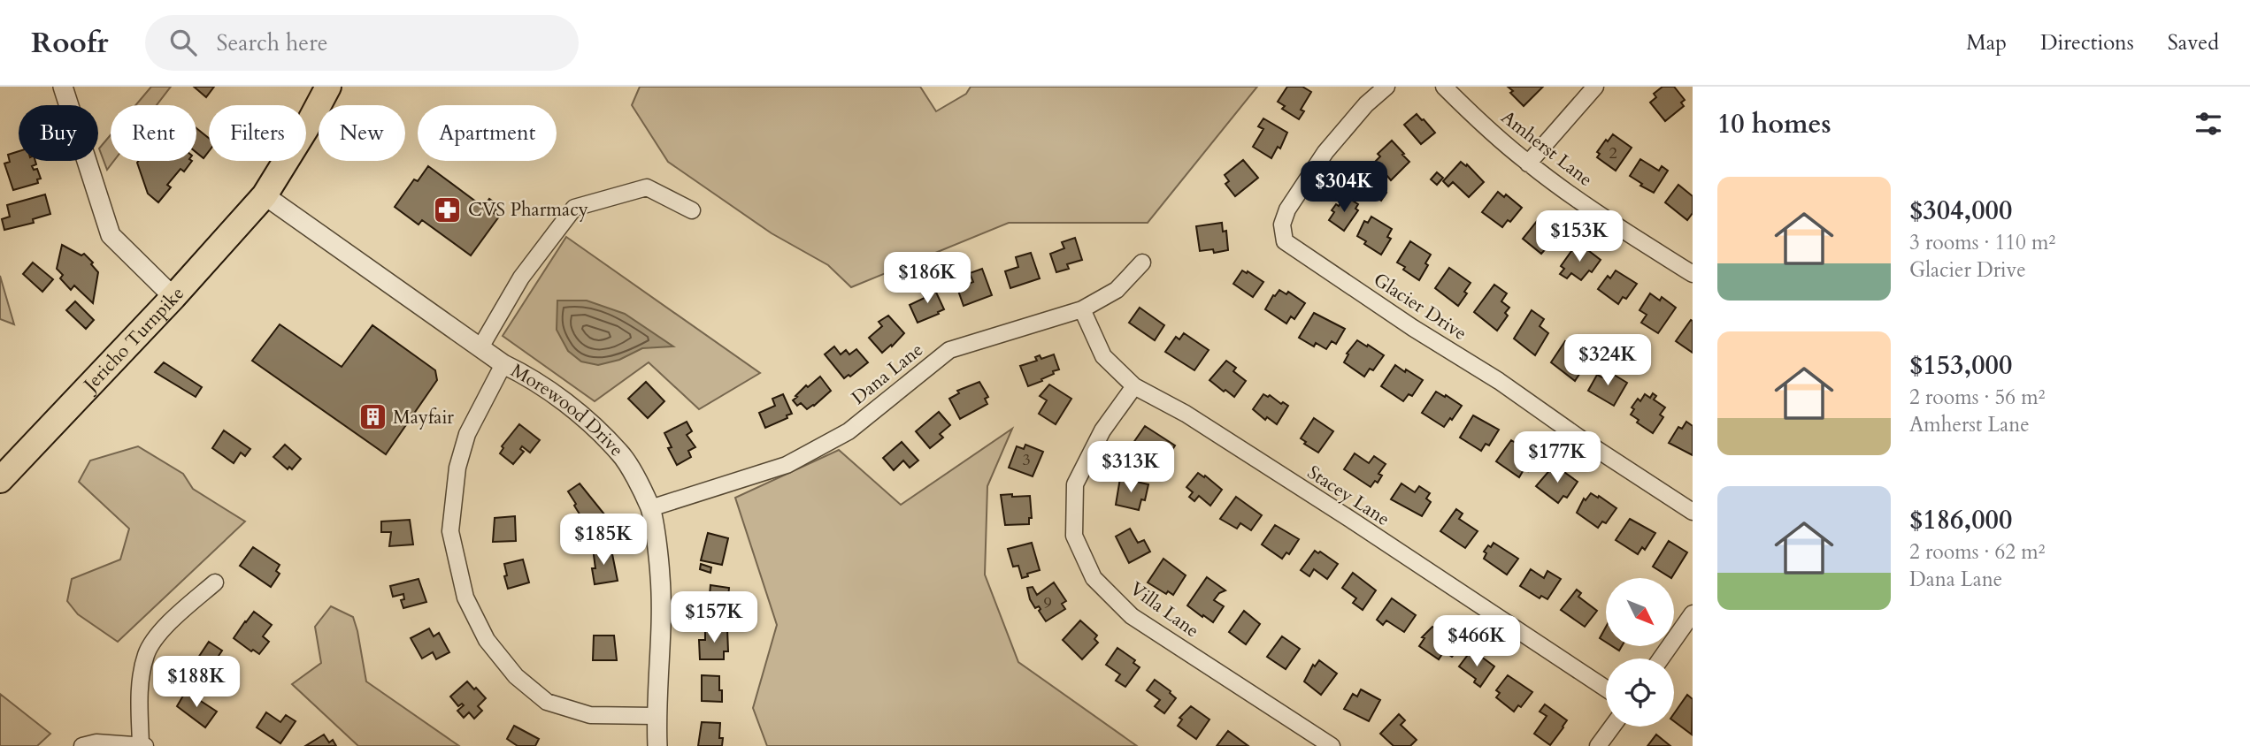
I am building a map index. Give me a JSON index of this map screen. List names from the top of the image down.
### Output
{
  "streets": {
    "main road": ["Jericho Turnpike"],
    "street": [
      "Amherst Lane",
      "Glacier Drive",
      "Dana Lane",
      "Morewood Drive",
      "Stacey Lane",
      "Villa Lane"
    ]
  },
  "crossings": [
    ["Jericho Turnpike", "Morewood Drive"],
    ["Dana Lane", "Morewood Drive"],
    ["Dana Lane", "Stacey Lane"],
    ["Stacey Lane", "Villa Lane"]
  ],
  "places": {
    "pharmacy": ["CVS Pharmacy"],
    "building": ["Mayfair"]
  },
  "house_numbers": ["2", "3", "9"],
  "north": "bottom right",
  "page": {
    "header": "Roofr",
    "search": "Search here",
    "nav": ["Map", "Directions", "Saved"],
    "heading": "10 homes",
    "chip": [
      "Buy",
      "Rent",
      "Filters",
      "New",
      "Apartment"
    ],
    "price": [
      "$304K",
      "$153K",
      "$186K",
      "$324K",
      "$177K",
      "$313K",
      "$185K",
      "$157K",
      "$466K",
      "$188K"
    ],
    "list": [
      {
        "name": "$304,000",
        "note": "3 rooms · 110 m² · Glacier Drive"
      },
      {
        "name": "$153,000",
        "note": "2 rooms · 56 m² · Amherst Lane"
      },
      {
        "name": "$186,000",
        "note": "2 rooms · 62 m² · Dana Lane"
      }
    ]
  }
}
